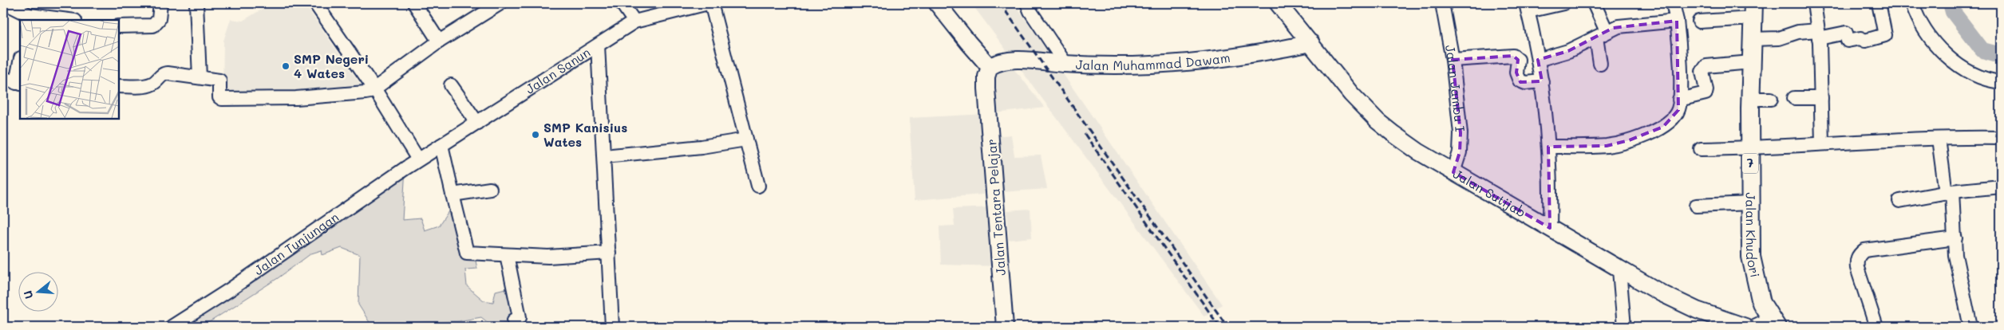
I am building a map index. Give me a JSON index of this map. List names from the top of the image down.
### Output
{
  "streets": {
    "highway": ["7", "Jalan Khudori"],
    "main road": ["Jalan Muhammad Dawam", "Jalan Sutijab", "Jalan Tentara Pelajar"],
    "street": ["Jalan Sanun", "Jalan Jambu I", "Jalan Tunjungan"]
  },
  "crossings": [
    ["Jalan Muhammad Dawam", "Jalan Sutijab"],
    ["Jalan Sanun", "Jalan Tunjungan"],
    ["Jalan Jambu I", "Jalan Sutijab"]
  ],
  "places": ["SMP Negeri 4 Wates", "SMP Kanisius Wates"],
  "north": "left"
}
